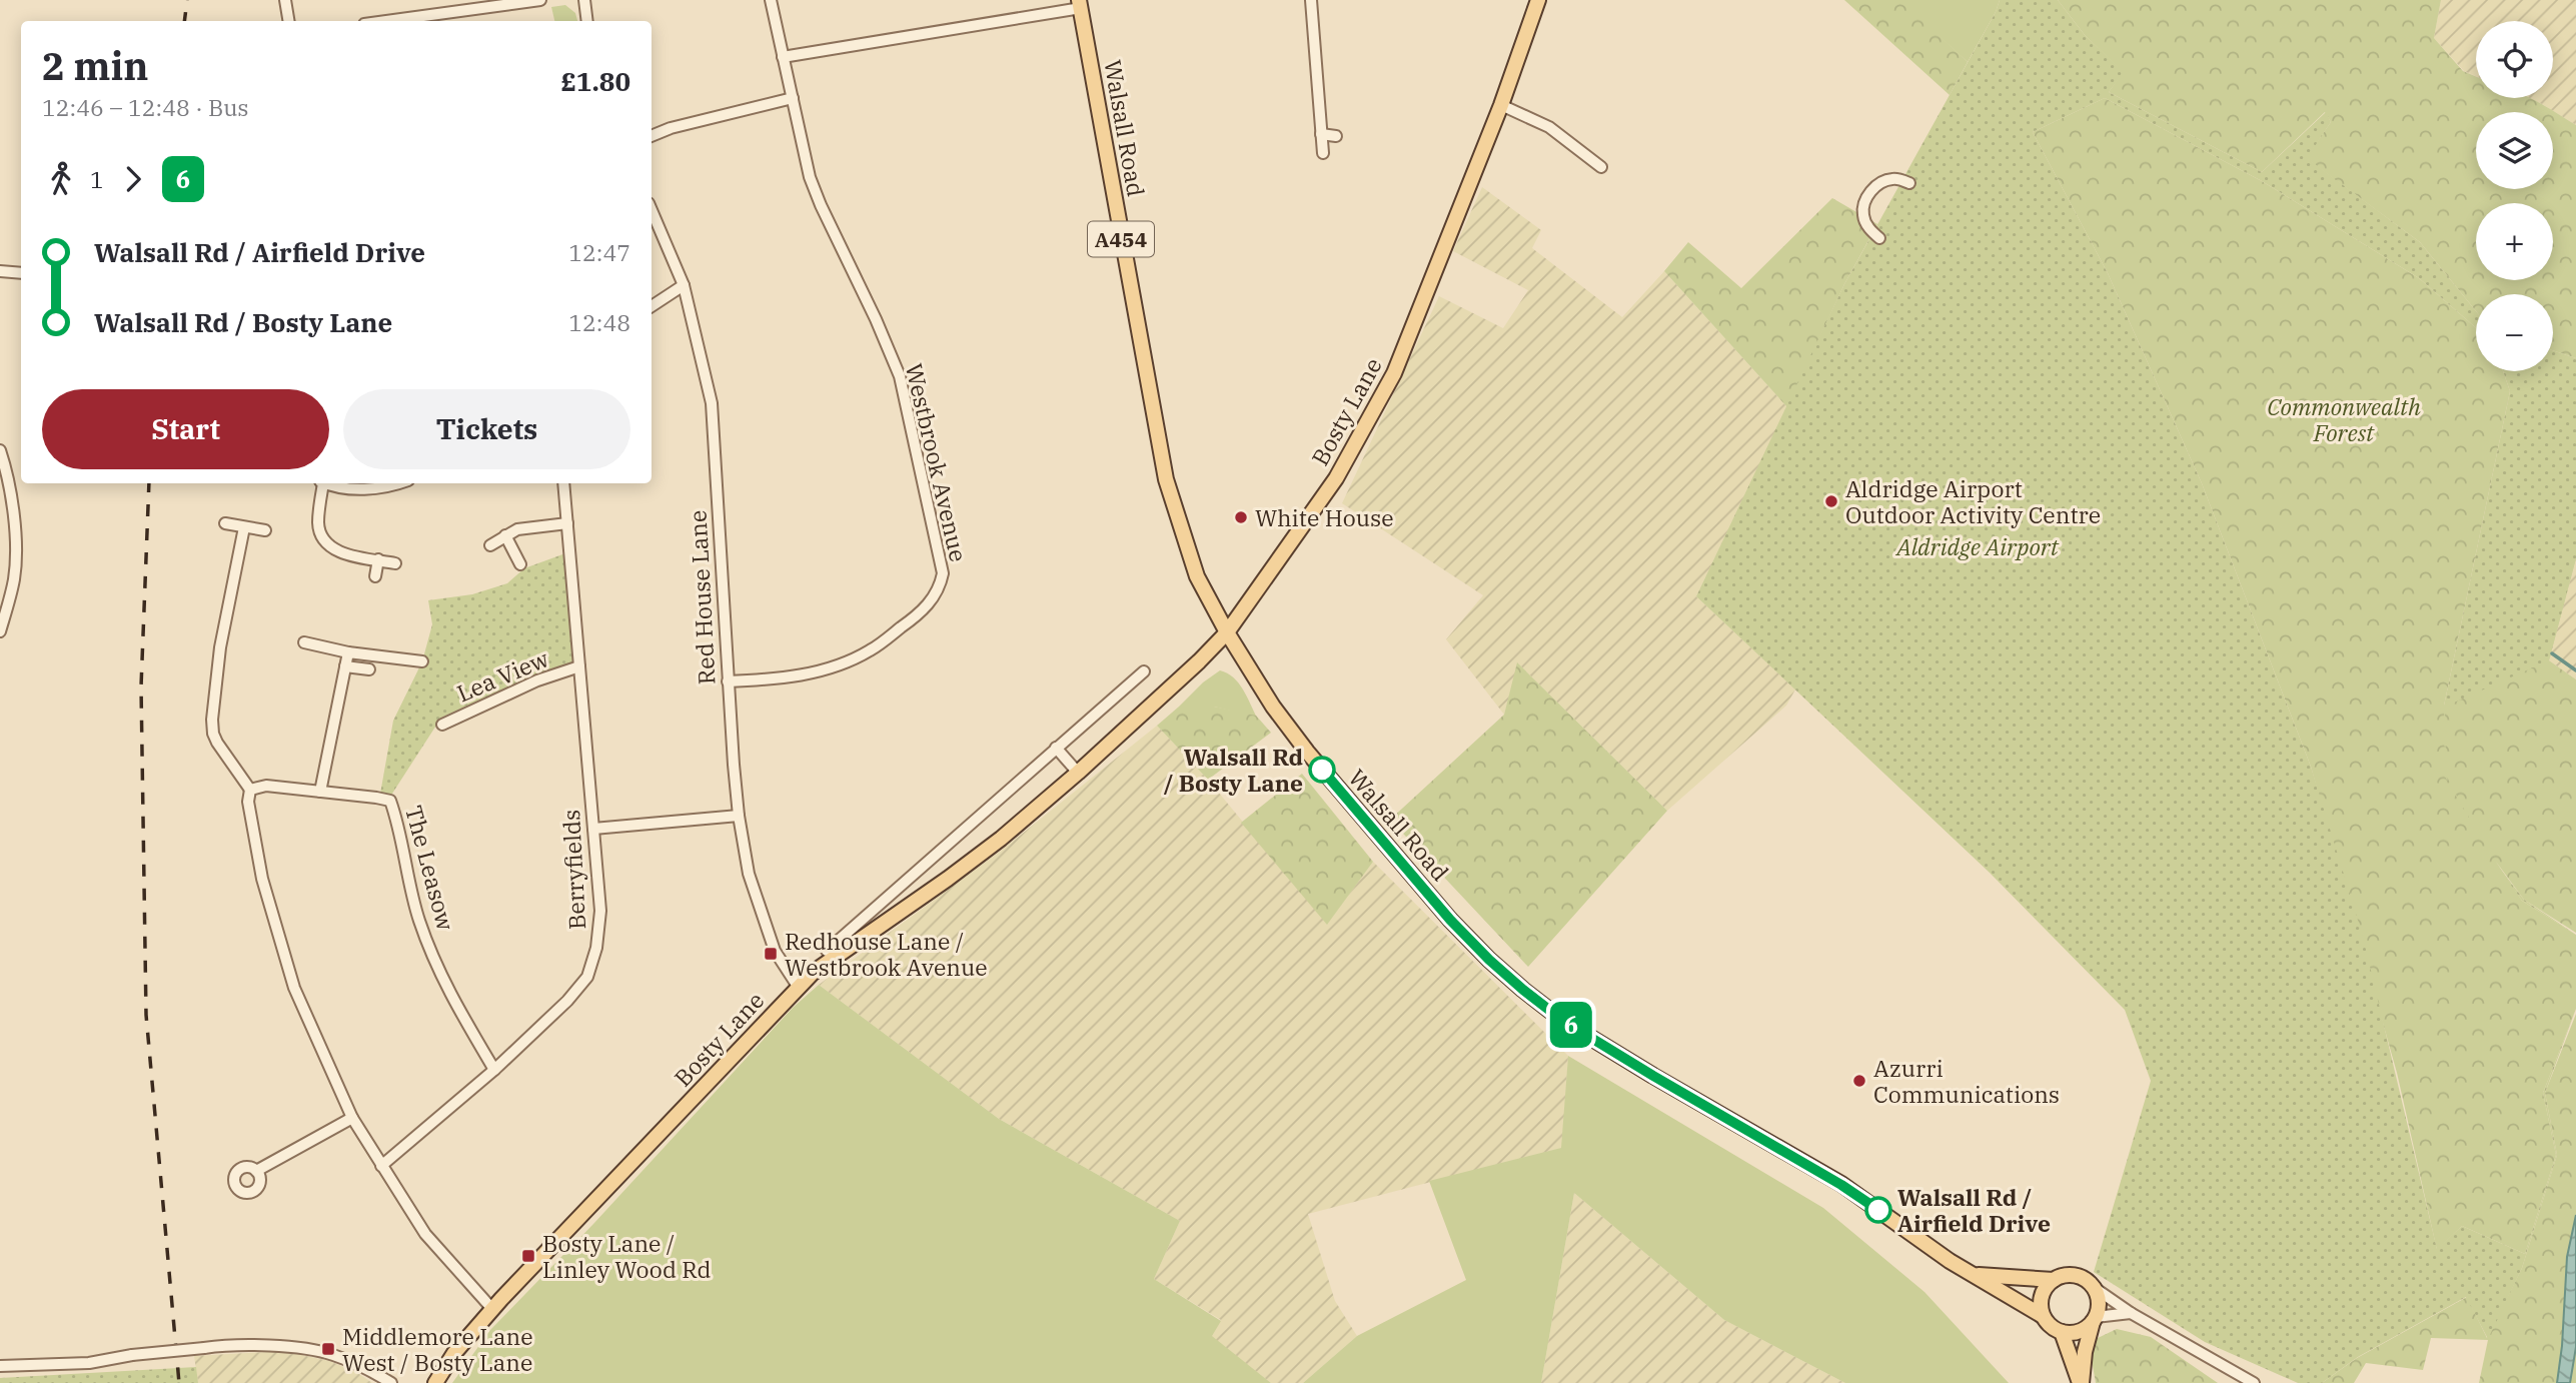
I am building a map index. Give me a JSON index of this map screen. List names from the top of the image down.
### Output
{
  "streets": {
    "main road": ["Walsall Road", "A454", "Bosty Lane"],
    "street": [
      "Westbrook Avenue",
      "Red House Lane",
      "Lea View",
      "The Leasow",
      "Berryfields"
    ]
  },
  "crossings": [
    ["Walsall Road", "Bosty Lane"],
    ["Bosty Lane", "Red House Lane"],
    ["Westbrook Avenue", "Red House Lane"],
    ["Lea View", "Berryfields"],
    ["The Leasow", "Berryfields"]
  ],
  "parks": ["Commonwealth Forest", "Aldridge Airport"],
  "places": {
    "other": [
      "Aldridge Airport Outdoor Activity Centre",
      "White House",
      "Walsall Rd / Bosty Lane",
      "Azurri Communications",
      "Walsall Rd / Airfield Drive"
    ],
    "transit": ["Redhouse Lane / Westbrook Avenue", "Bosty Lane / Linley Wood Rd", "Middlemore Lane West / Bosty Lane"]
  },
  "lines": ["bus line 6"],
  "page": {
    "on_map": "6",
    "map_buttons": ["+", "−"],
    "heading": ["2 min", "12:46 – 12:48 · Bus", "£1.80"],
    "legs": ["1", "6"],
    "list": [
      {
        "name": "Walsall Rd / Airfield Drive",
        "value": "12:47"
      },
      {
        "name": "Walsall Rd / Bosty Lane",
        "value": "12:48"
      }
    ],
    "buttons": ["Start", "Tickets"]
  }
}
